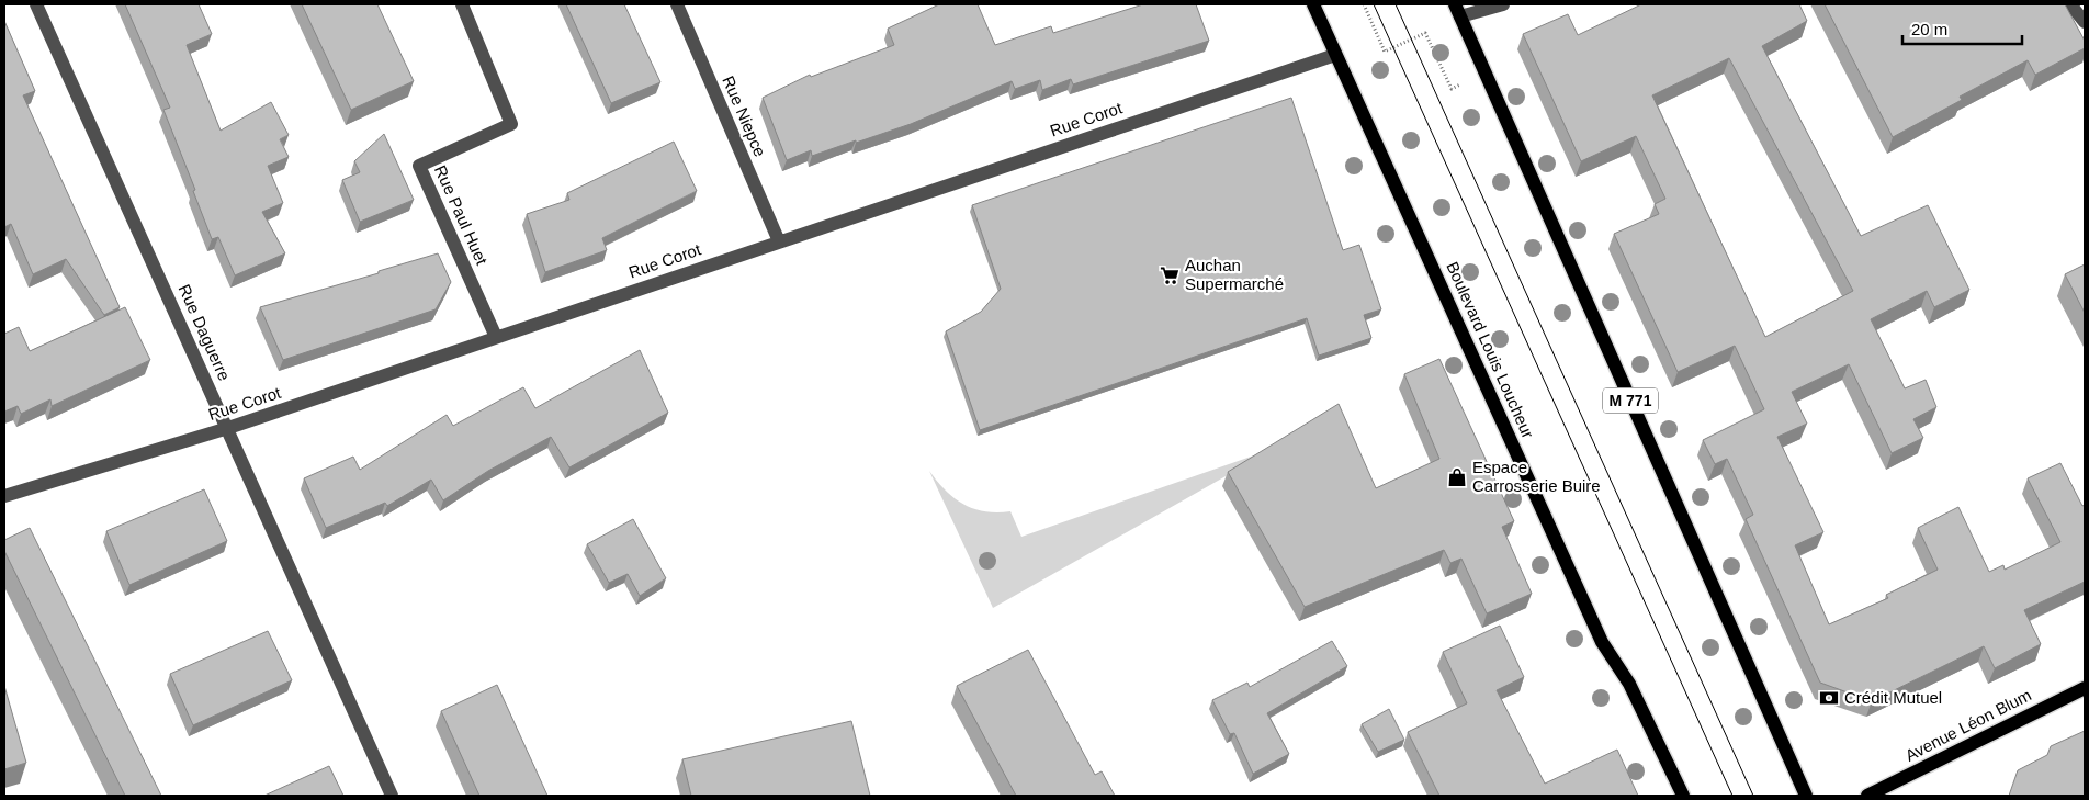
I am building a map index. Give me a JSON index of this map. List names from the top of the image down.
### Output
{
  "streets": {
    "main road": ["Boulevard Louis Loucheur", "M 771", "Avenue Léon Blum"],
    "street": [
      "Rue Niepce",
      "Rue Corot",
      "Rue Paul Huet",
      "Rue Daguerre"
    ]
  },
  "crossings": [
    ["Rue Niepce", "Rue Corot"],
    ["Rue Corot", "Rue Paul Huet"],
    ["Rue Corot", "Rue Daguerre"],
    ["Rue Corot", "Boulevard Louis Loucheur"]
  ],
  "places": {
    "supermarket": ["Auchan Supermarché"],
    "shop": ["Espace Carrosserie Buire"],
    "bank": ["Crédit Mutuel"]
  },
  "scale_bar": "20 m"
}
